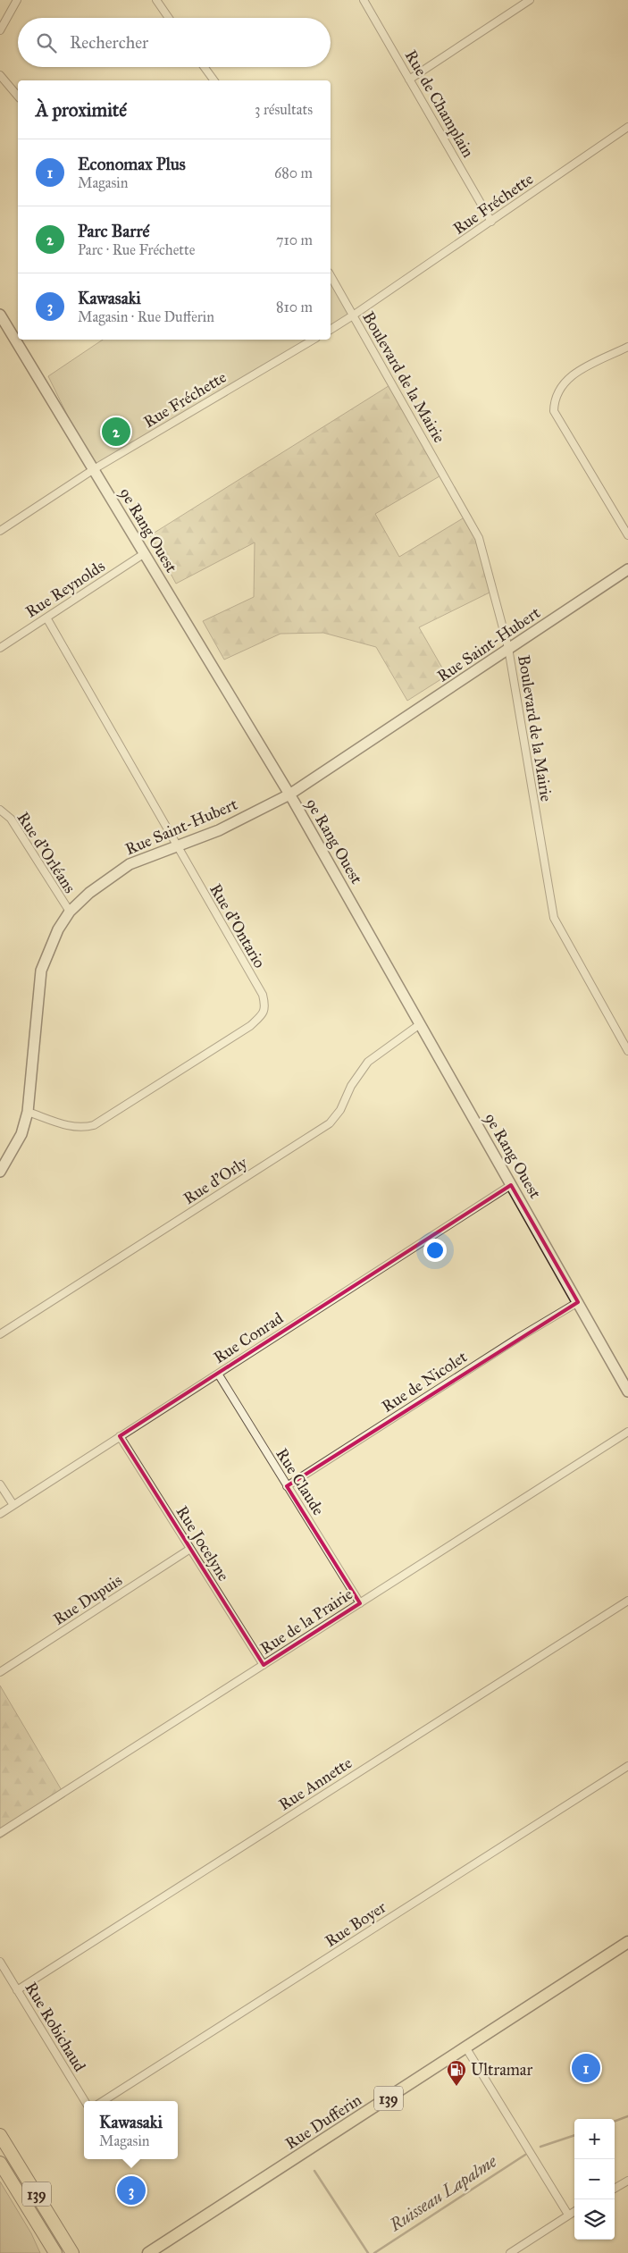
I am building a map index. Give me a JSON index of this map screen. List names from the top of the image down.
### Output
{
  "streets": {
    "highway": ["139"],
    "main road": ["Rue Dufferin"],
    "street": [
      "Rue de Champlain",
      "Rue Fréchette",
      "Boulevard de la Mairie",
      "9e Rang Ouest",
      "Rue Reynolds",
      "Rue Saint-Hubert",
      "Rue d'Orléans",
      "Rue d'Ontario",
      "Rue d'Orly",
      "Rue Conrad",
      "Rue de Nicolet",
      "Rue Claude",
      "Rue Jocelyne",
      "Rue Dupuis",
      "Rue de la Prairie",
      "Rue Annette",
      "Rue Boyer",
      "Rue Robichaud"
    ]
  },
  "crossings": [
    ["Rue de Champlain", "Rue Fréchette"],
    ["Rue Fréchette", "Boulevard de la Mairie"],
    ["Rue Fréchette", "9e Rang Ouest"],
    ["Boulevard de la Mairie", "Rue Saint-Hubert"],
    ["9e Rang Ouest", "Rue Reynolds"],
    ["9e Rang Ouest", "Rue Saint-Hubert"],
    ["9e Rang Ouest", "Rue d'Orly"],
    ["9e Rang Ouest", "Rue Conrad"],
    ["9e Rang Ouest", "Rue de Nicolet"],
    ["Rue Reynolds", "Rue d'Ontario"],
    ["Rue Saint-Hubert", "Rue d'Orléans"],
    ["Rue Saint-Hubert", "Rue d'Ontario"],
    ["Rue Conrad", "Rue Claude"],
    ["Rue Conrad", "Rue Jocelyne"],
    ["Rue de Nicolet", "Rue Claude"],
    ["Rue Claude", "Rue de la Prairie"],
    ["Rue Jocelyne", "Rue Dupuis"],
    ["Rue Jocelyne", "Rue de la Prairie"],
    ["Rue Annette", "Rue Robichaud"]
  ],
  "water": ["Ruisseau Lapalme"],
  "places": {
    "fuel station": ["Ultramar"]
  },
  "page": {
    "search": "Rechercher",
    "heading": ["À proximité", "3 résultats"],
    "list": [
      {
        "mark": "1",
        "name": "Economax Plus",
        "note": "Magasin",
        "value": "680 m"
      },
      {
        "mark": "2",
        "name": "Parc Barré",
        "note": "Parc · Rue Fréchette",
        "value": "710 m"
      },
      {
        "mark": "3",
        "name": "Kawasaki",
        "note": "Magasin · Rue Dufferin",
        "value": "810 m"
      }
    ],
    "pins": ["2", "1", "3"],
    "popup": ["Kawasaki", "Magasin"],
    "map_buttons": ["+", "−"]
  }
}
